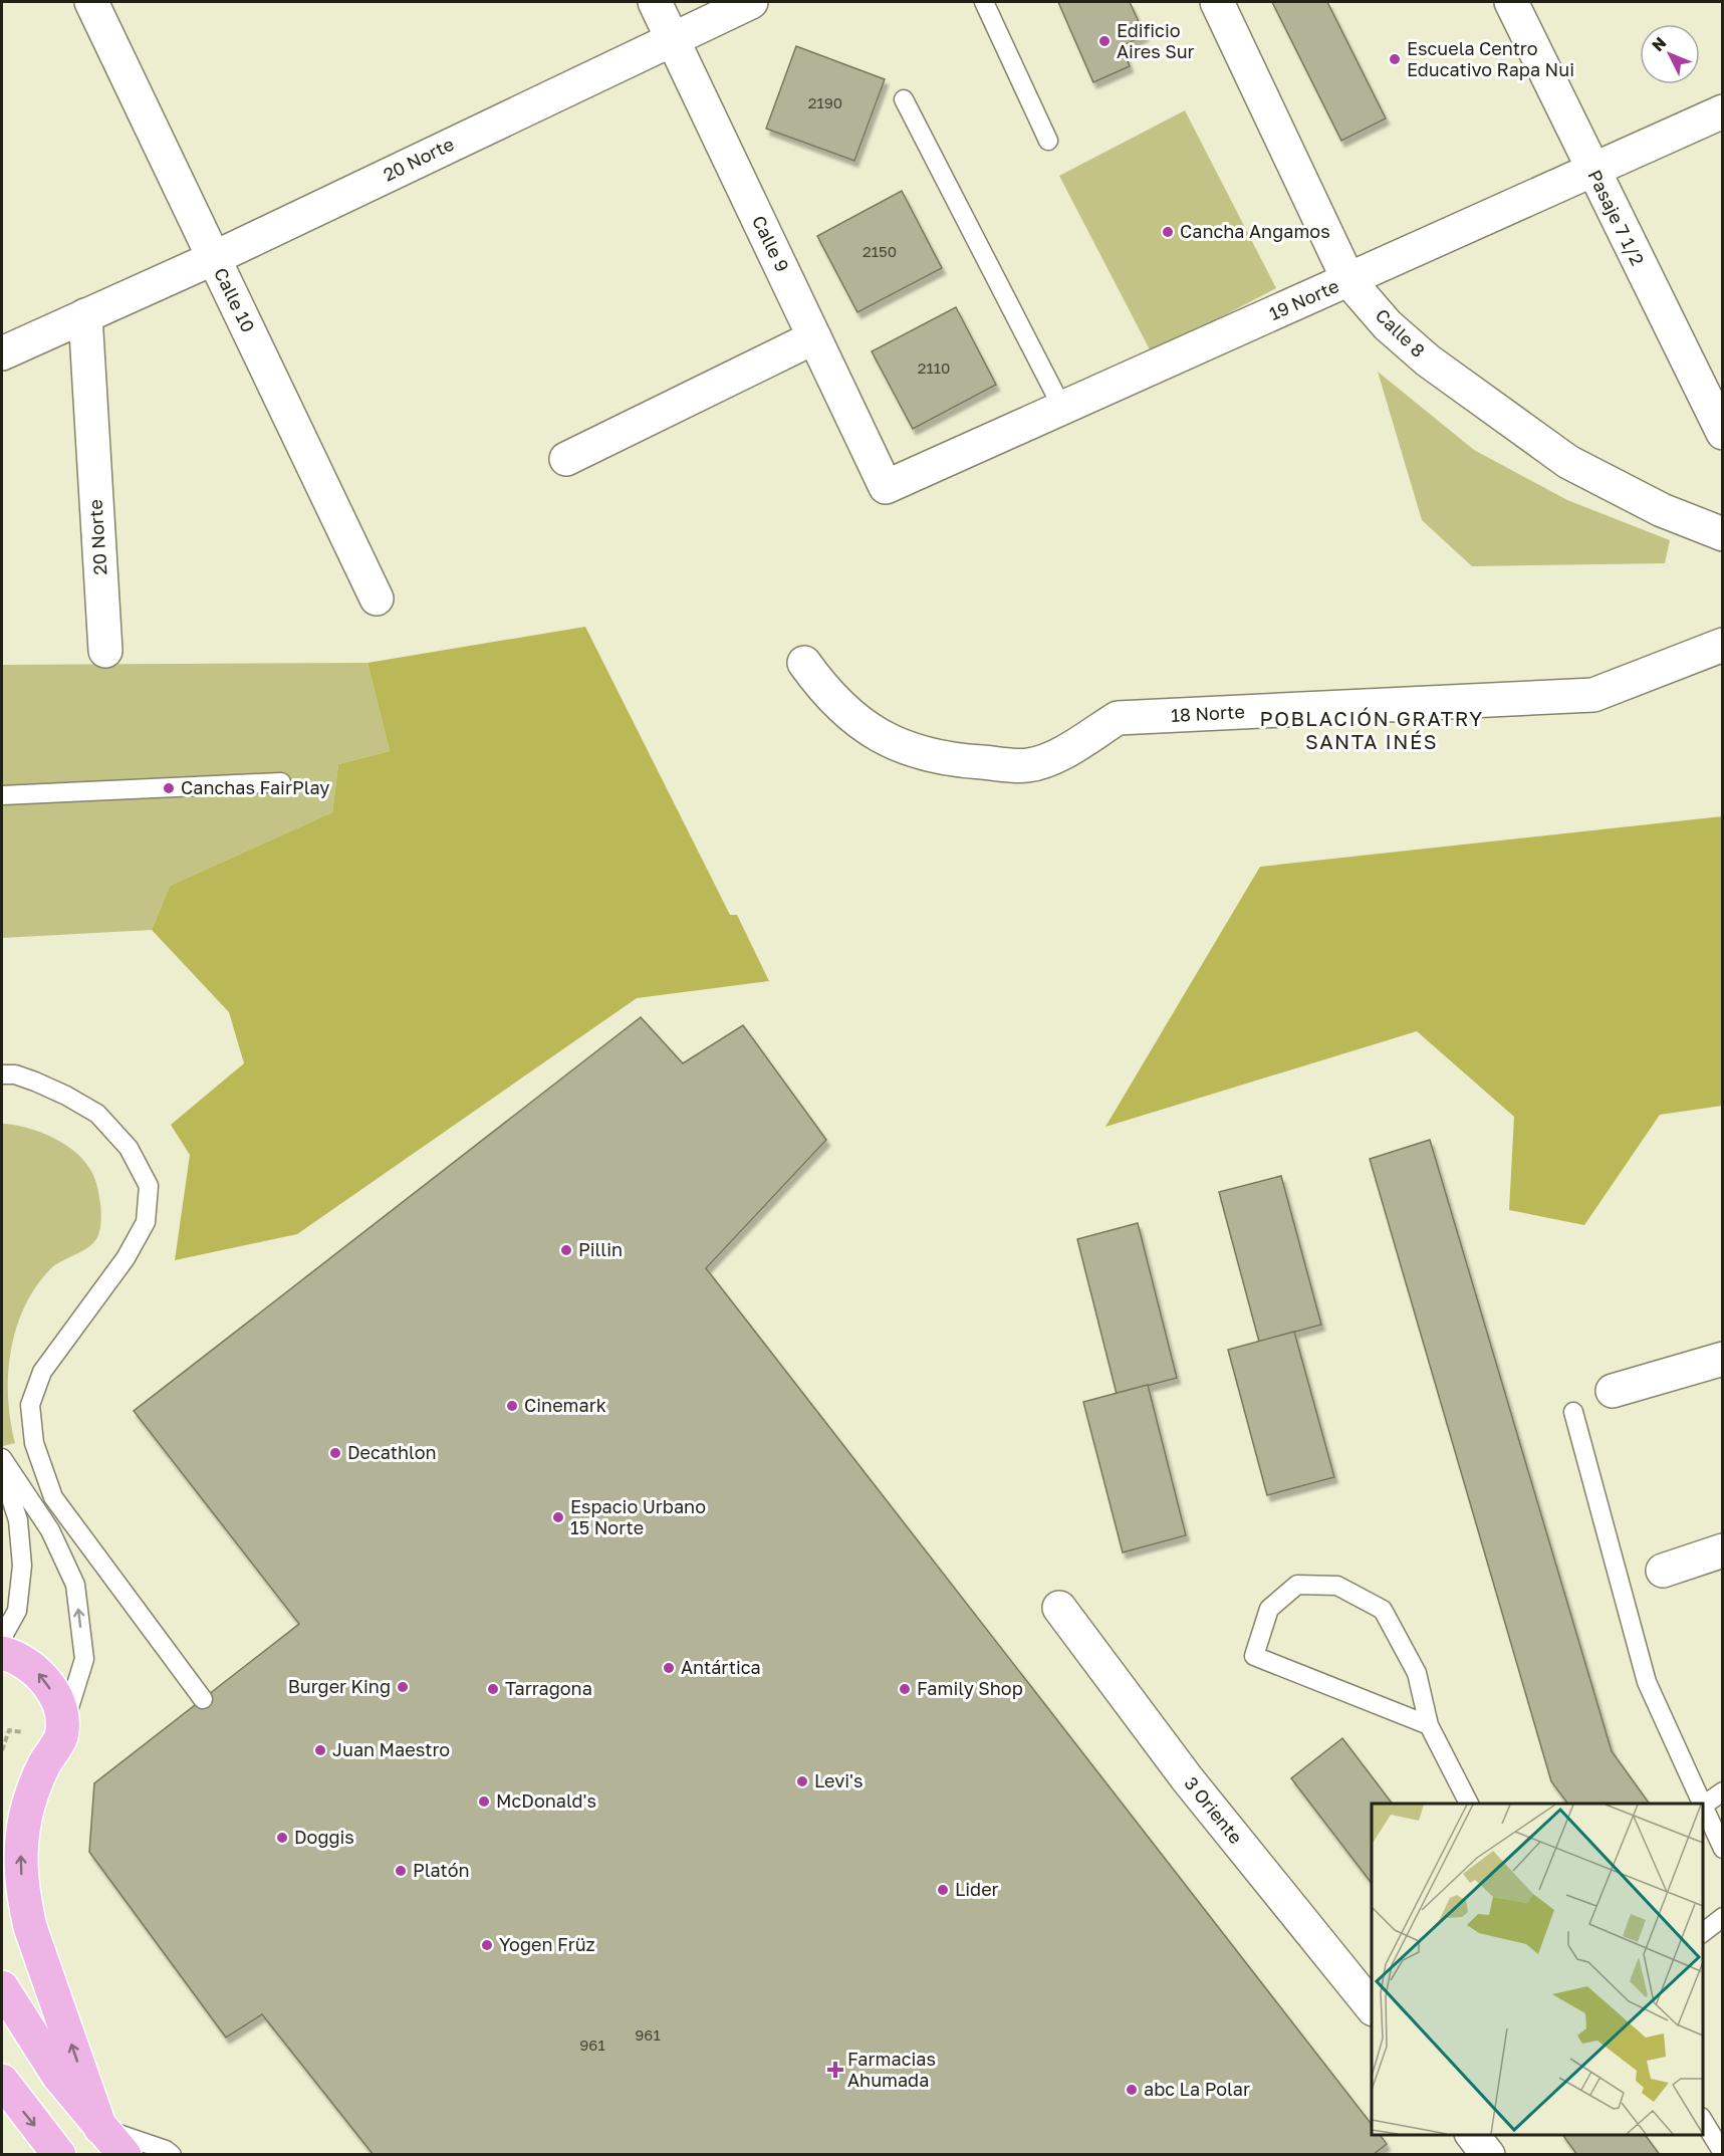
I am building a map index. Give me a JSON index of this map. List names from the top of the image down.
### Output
{
  "streets": {
    "street": [
      "20 Norte",
      "Pasaje 7 1/2",
      "Calle 9",
      "Calle 10",
      "19 Norte",
      "Calle 8",
      "18 Norte",
      "3 Oriente"
    ]
  },
  "crossings": [
    ["20 Norte", "Calle 9"],
    ["20 Norte", "Calle 10"],
    ["Pasaje 7 1/2", "19 Norte"],
    ["Calle 9", "19 Norte"],
    ["19 Norte", "Calle 8"]
  ],
  "districts": ["POBLACIÓN GRATRY SANTA INÉS"],
  "places": {
    "other": [
      "Edificio Aires Sur",
      "Escuela Centro Educativo Rapa Nui",
      "Cancha Angamos",
      "Canchas FairPlay",
      "Pillin",
      "Cinemark",
      "Decathlon",
      "Espacio Urbano 15 Norte",
      "Antártica",
      "Burger King",
      "Tarragona",
      "Family Shop",
      "Juan Maestro",
      "Levi's",
      "McDonald's",
      "Doggis",
      "Platón",
      "Lider",
      "Yogen Früz",
      "abc La Polar"
    ],
    "health": ["Farmacias Ahumada"]
  },
  "house_numbers": [
    "2190",
    "2150",
    "2110",
    "961",
    "961"
  ],
  "north": "top left"
}
